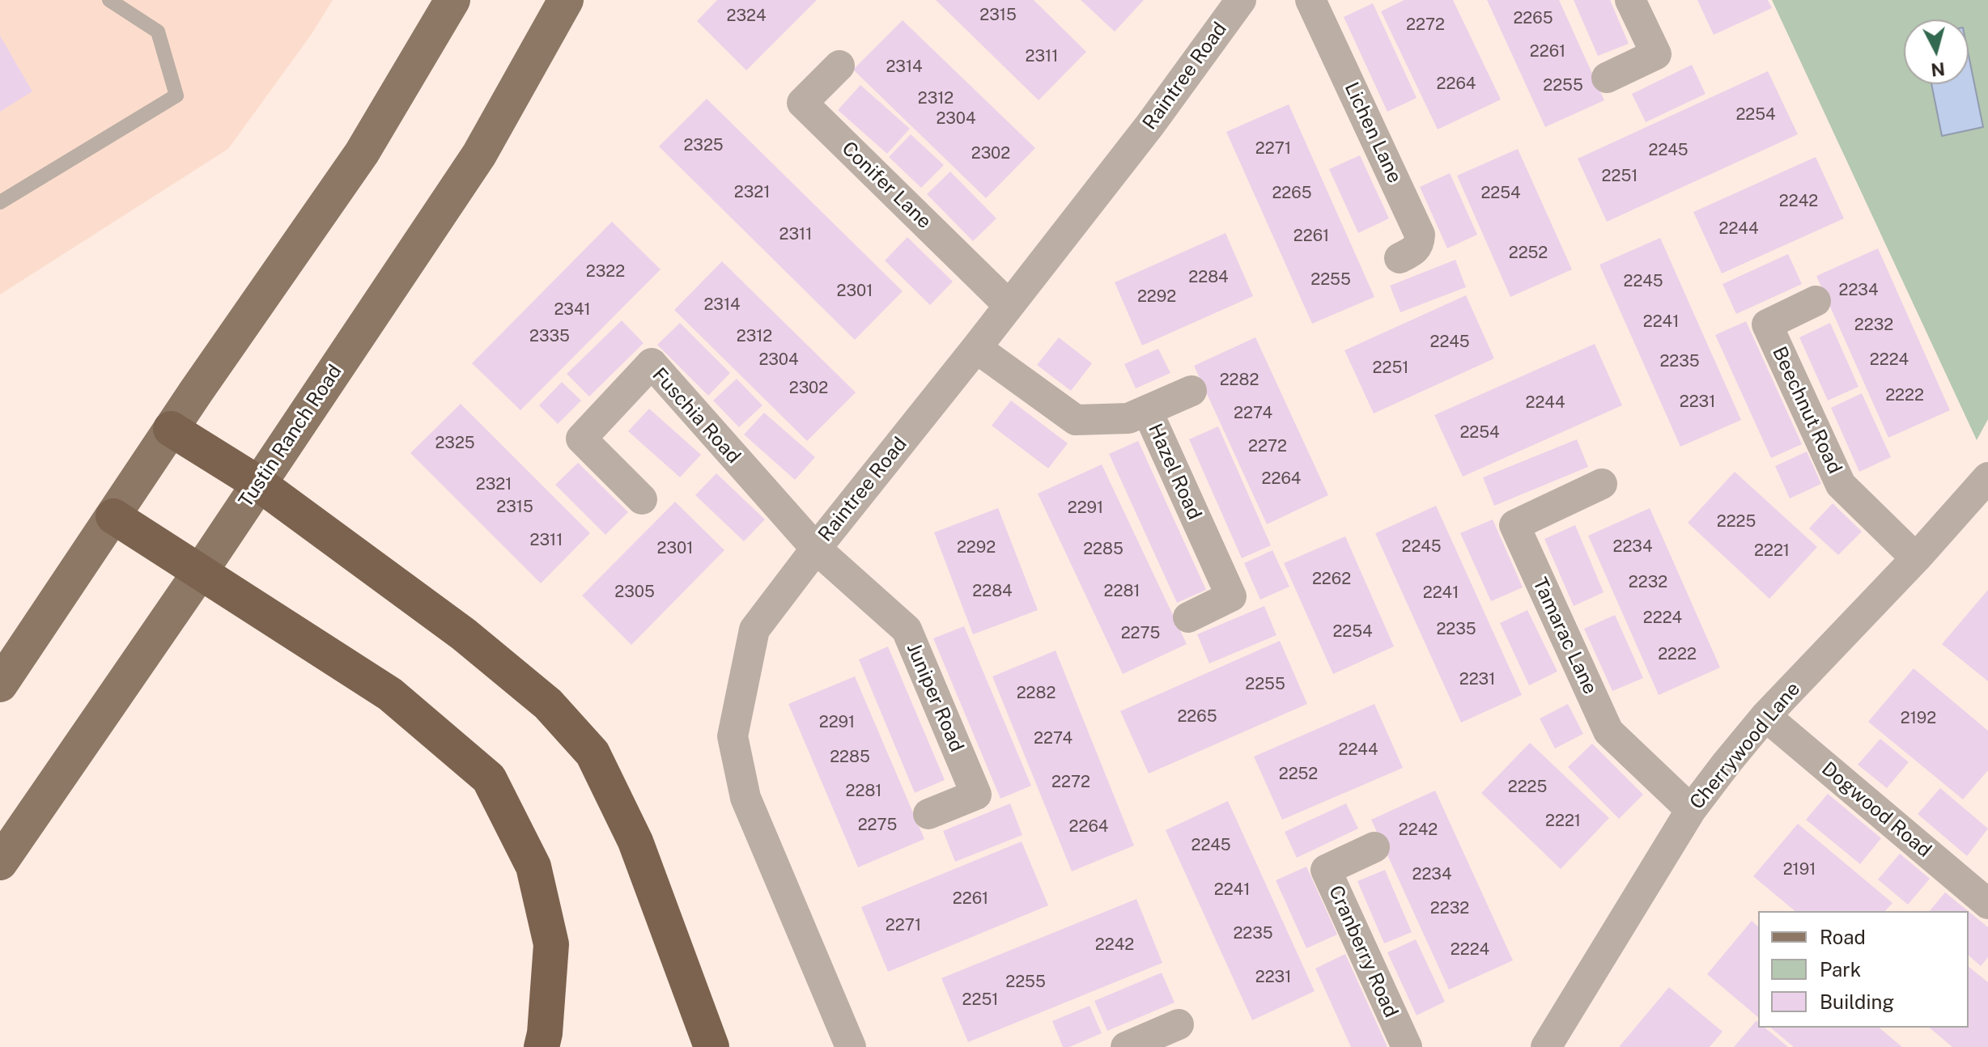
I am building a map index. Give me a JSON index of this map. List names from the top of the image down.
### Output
{
  "streets": {
    "main road": ["Tustin Ranch Road"],
    "street": [
      "Raintree Road",
      "Lichen Lane",
      "Conifer Lane",
      "Beechnut Road",
      "Fuschia Road",
      "Hazel Road",
      "Tamarac Lane",
      "Juniper Road",
      "Cherrywood Lane",
      "Dogwood Road",
      "Cranberry Road"
    ]
  },
  "crossings": [
    ["Raintree Road", "Conifer Lane"],
    ["Raintree Road", "Fuschia Road"],
    ["Raintree Road", "Hazel Road"],
    ["Raintree Road", "Juniper Road"],
    ["Beechnut Road", "Cherrywood Lane"],
    ["Fuschia Road", "Juniper Road"],
    ["Tamarac Lane", "Cherrywood Lane"],
    ["Cherrywood Lane", "Dogwood Road"]
  ],
  "house_numbers": [
    "2315",
    "2324",
    "2265",
    "2272",
    "2261",
    "2311",
    "2314",
    "2264",
    "2255",
    "2312",
    "2254",
    "2304",
    "2325",
    "2271",
    "2245",
    "2302",
    "2251",
    "2321",
    "2265",
    "2254",
    "2242",
    "2244",
    "2311",
    "2261",
    "2252",
    "2322",
    "2284",
    "2255",
    "2245",
    "2234",
    "2301",
    "2292",
    "2314",
    "2341",
    "2241",
    "2232",
    "2335",
    "2312",
    "2245",
    "2304",
    "2224",
    "2235",
    "2251",
    "2282",
    "2302",
    "2222",
    "2231",
    "2244",
    "2274",
    "2254",
    "2325",
    "2272",
    "2264",
    "2321",
    "2315",
    "2291",
    "2225",
    "2311",
    "2245",
    "2234",
    "2292",
    "2301",
    "2285",
    "2221",
    "2262",
    "2232",
    "2284",
    "2281",
    "2305",
    "2241",
    "2224",
    "2235",
    "2254",
    "2275",
    "2222",
    "2231",
    "2255",
    "2282",
    "2265",
    "2192",
    "2291",
    "2274",
    "2244",
    "2285",
    "2252",
    "2272",
    "2225",
    "2281",
    "2221",
    "2275",
    "2264",
    "2242",
    "2245",
    "2191",
    "2234",
    "2241",
    "2261",
    "2232",
    "2271",
    "2235",
    "2242",
    "2224",
    "2231",
    "2255",
    "2251"
  ],
  "legend": ["Road", "Park", "Building"],
  "north": "bottom"
}
